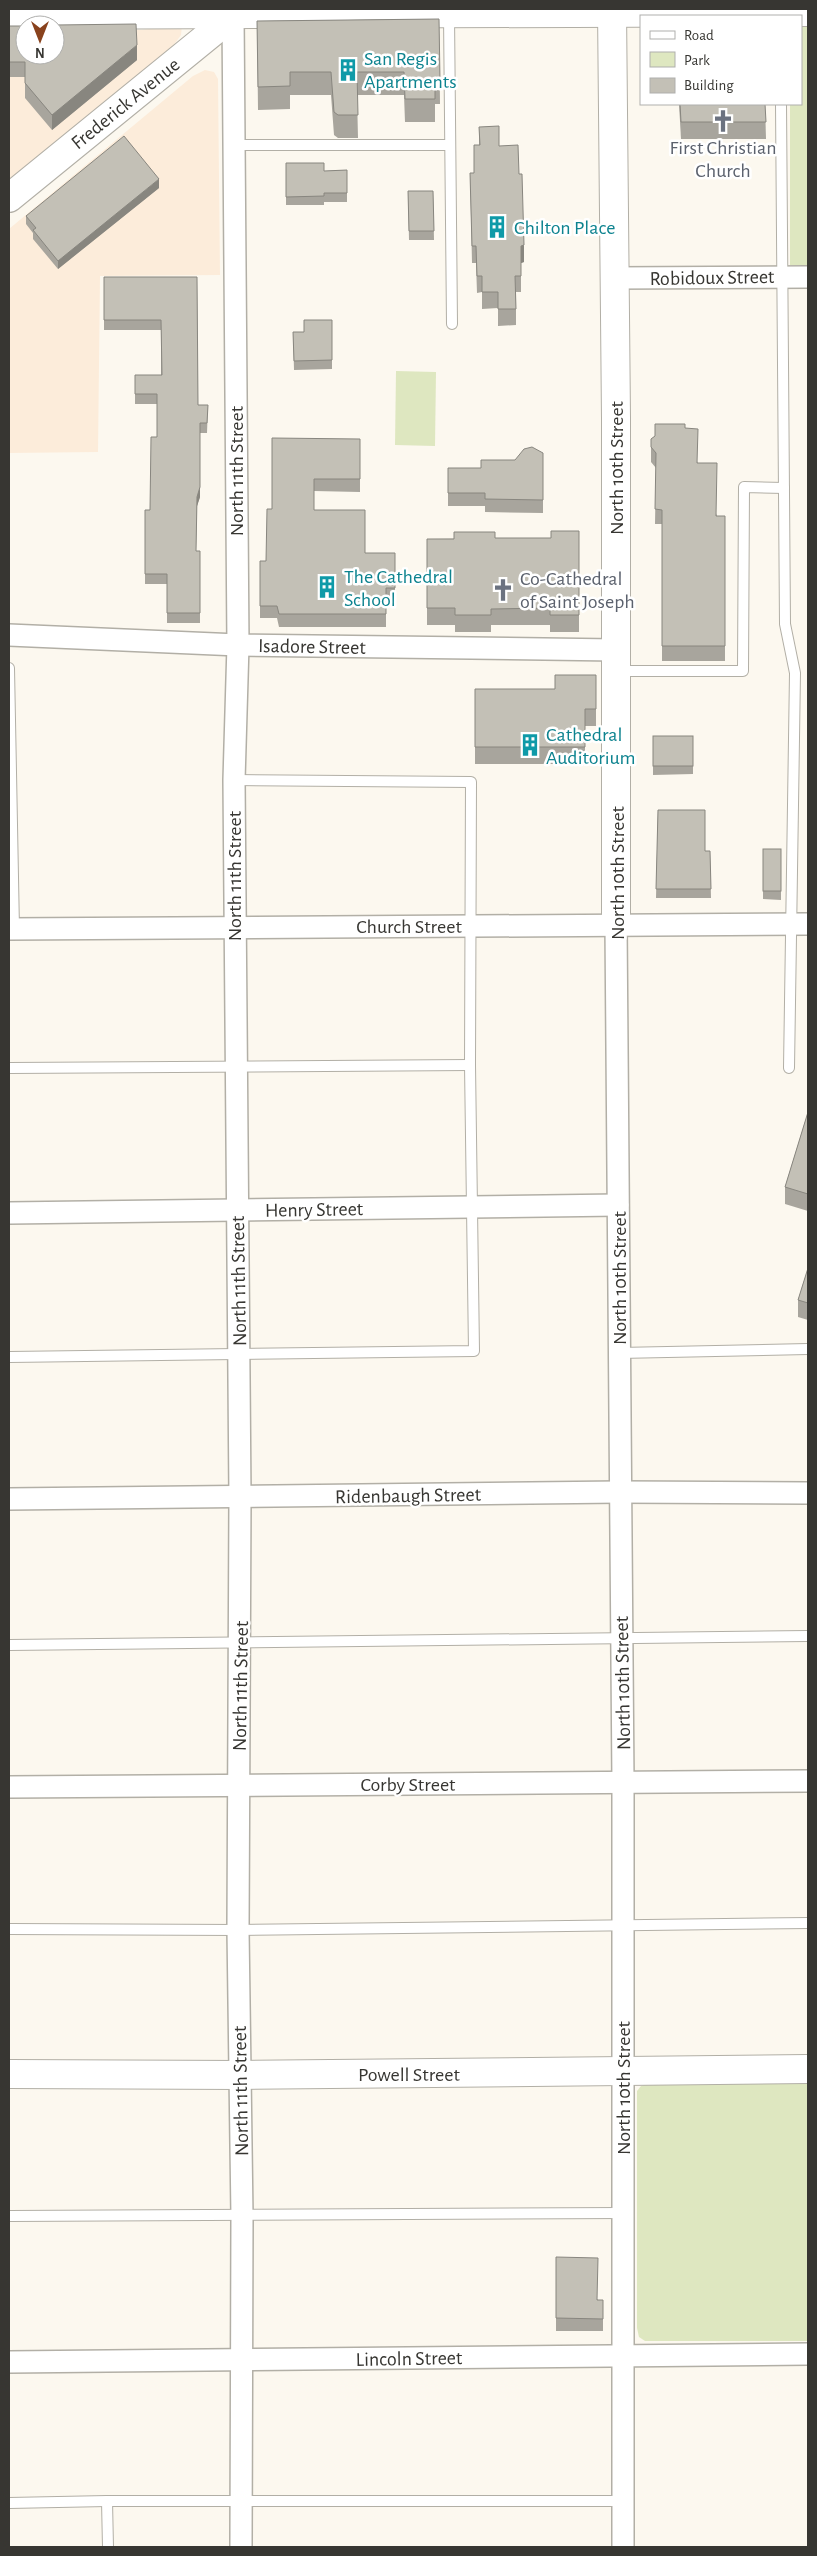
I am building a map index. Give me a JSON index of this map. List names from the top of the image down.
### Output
{
  "streets": {
    "street": [
      "Frederick Avenue",
      "Robidoux Street",
      "North 10th Street",
      "North 11th Street",
      "Isadore Street",
      "Church Street",
      "Henry Street",
      "Ridenbaugh Street",
      "Corby Street",
      "Powell Street",
      "Lincoln Street"
    ]
  },
  "crossings": [
    ["Frederick Avenue", "North 11th Street"],
    ["Robidoux Street", "North 10th Street"],
    ["North 10th Street", "Isadore Street"],
    ["North 10th Street", "Church Street"],
    ["North 10th Street", "Henry Street"],
    ["North 10th Street", "Ridenbaugh Street"],
    ["North 10th Street", "Corby Street"],
    ["North 10th Street", "Powell Street"],
    ["North 10th Street", "Lincoln Street"],
    ["North 11th Street", "Isadore Street"],
    ["North 11th Street", "Church Street"],
    ["North 11th Street", "Henry Street"],
    ["North 11th Street", "Ridenbaugh Street"],
    ["North 11th Street", "Corby Street"],
    ["North 11th Street", "Powell Street"],
    ["North 11th Street", "Lincoln Street"]
  ],
  "places": {
    "building": [
      "San Regis Apartments",
      "Chilton Place",
      "The Cathedral School",
      "Cathedral Auditorium"
    ],
    "church": ["First Christian Church", "Co-Cathedral of Saint Joseph"]
  },
  "legend": ["Road", "Park", "Building"],
  "north": "bottom"
}
